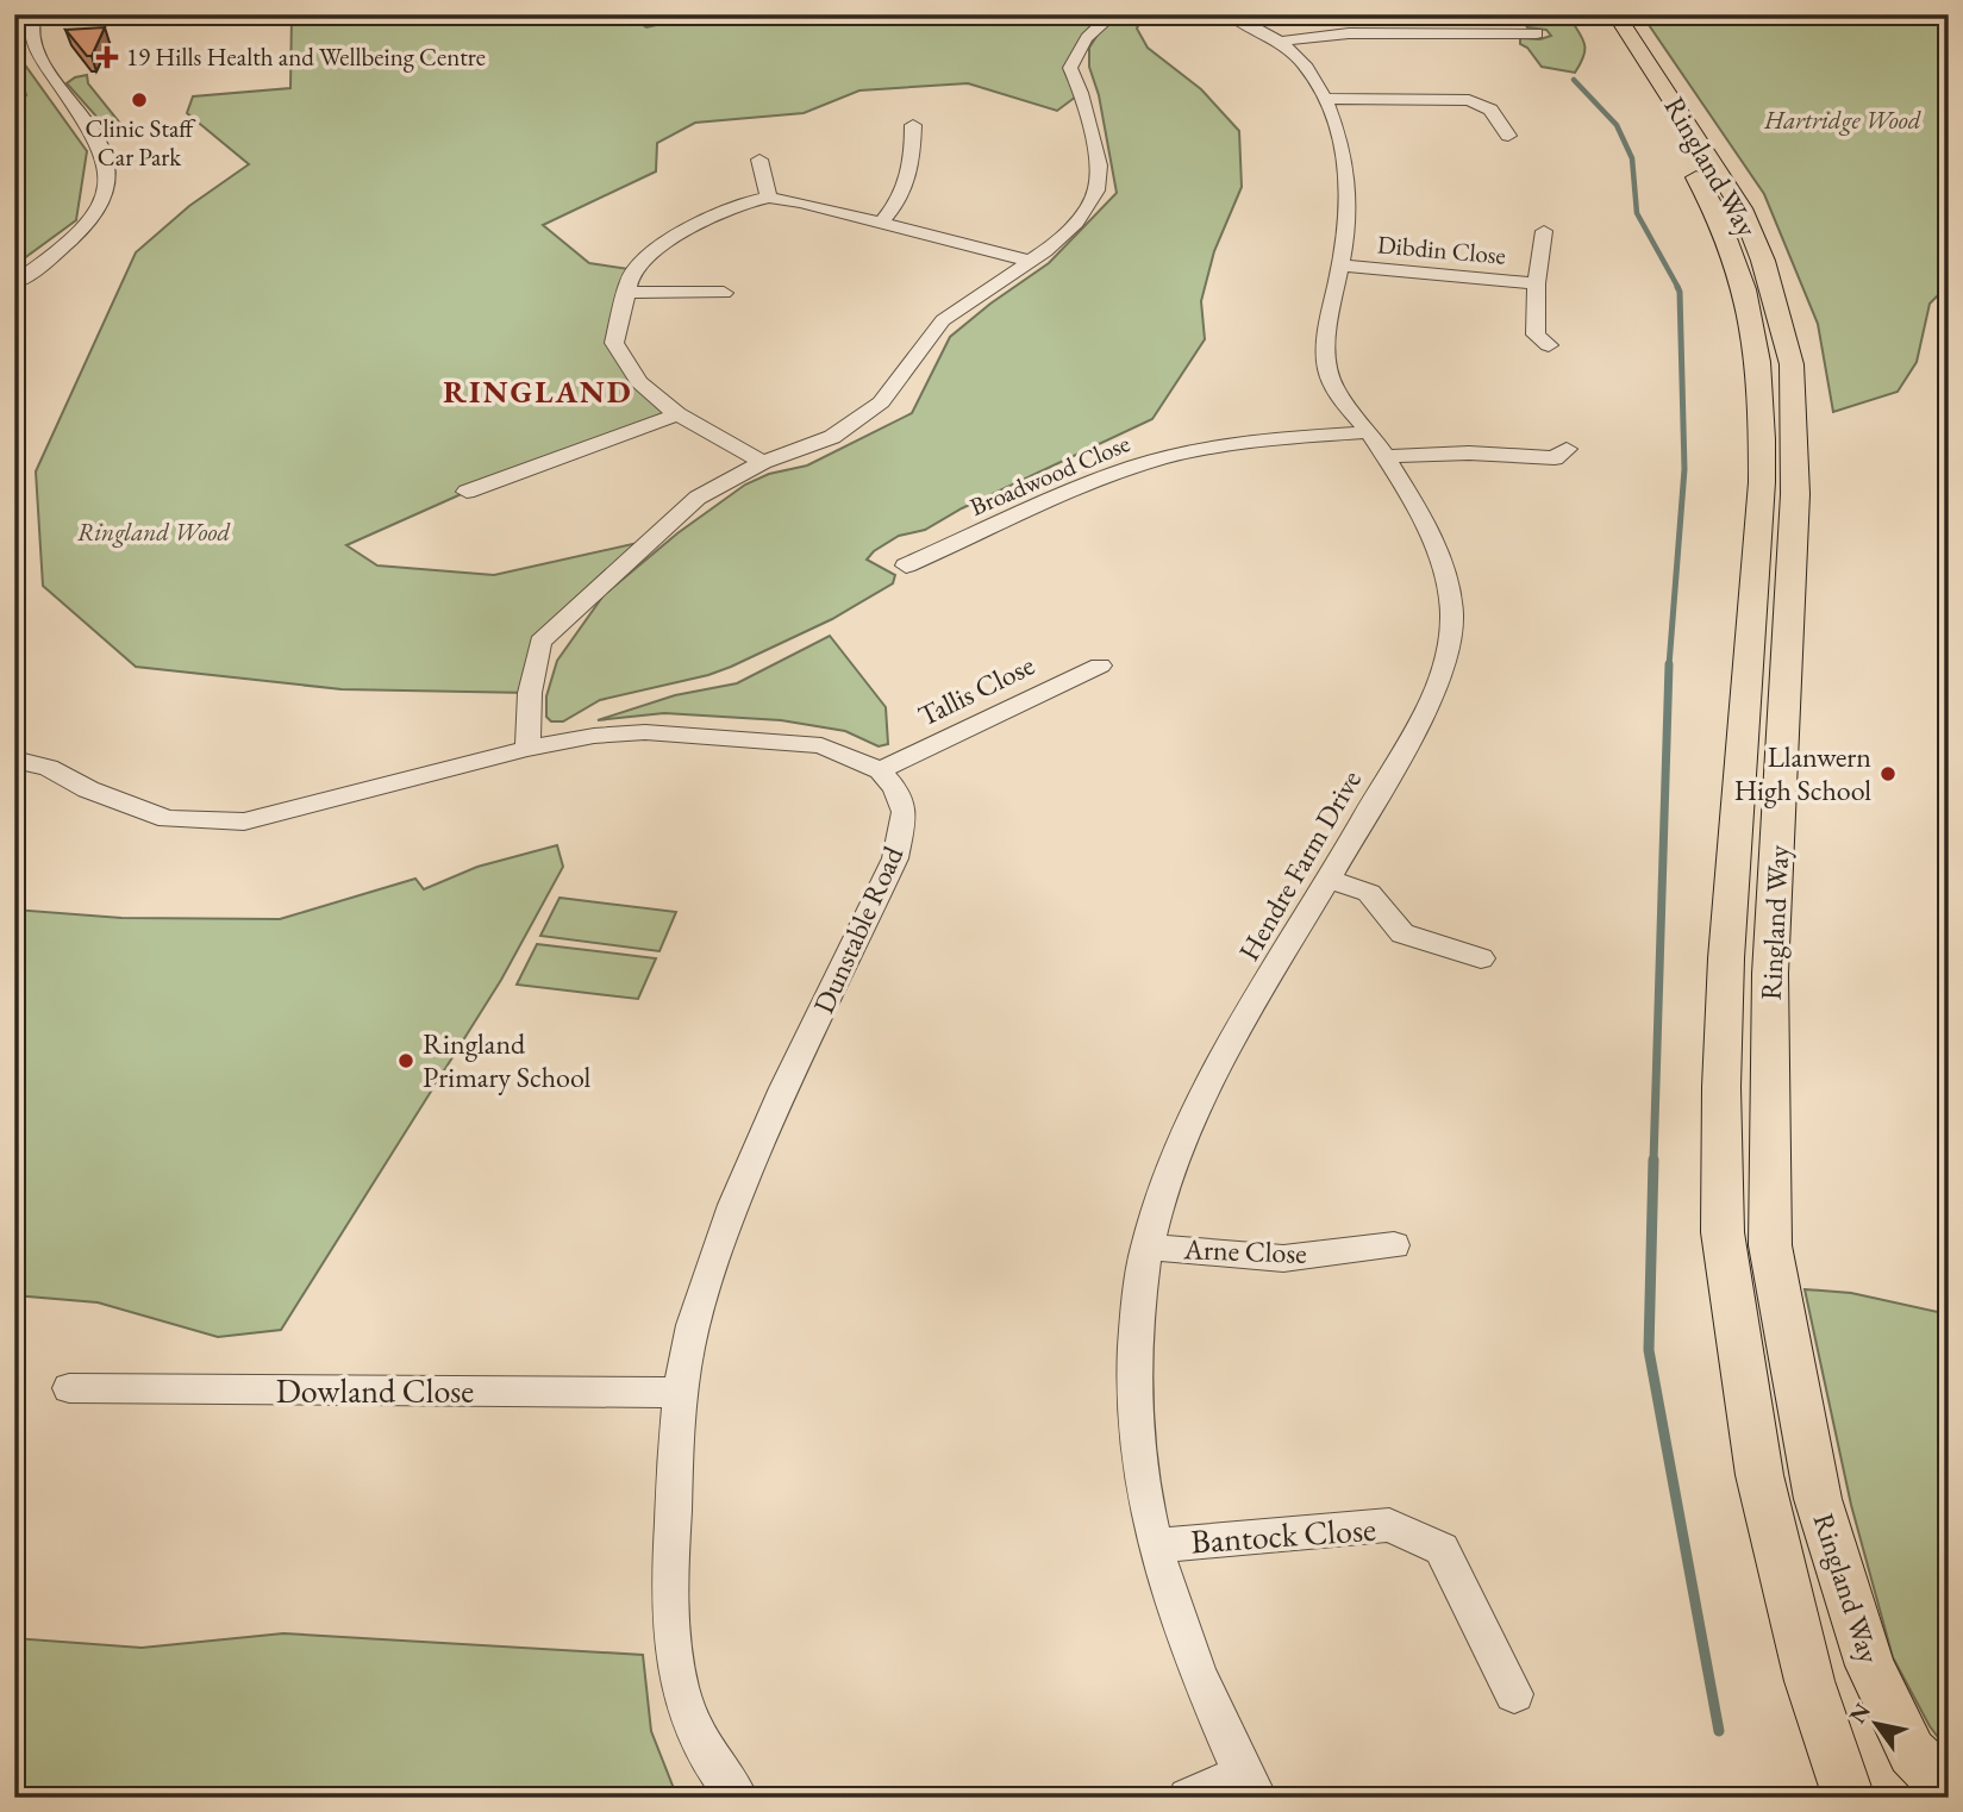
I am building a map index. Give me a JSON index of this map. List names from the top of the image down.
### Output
{
  "streets": {
    "main road": ["Ringland Way"],
    "street": [
      "Dibdin Close",
      "Broadwood Close",
      "Tallis Close",
      "Hendre Farm Drive",
      "Dunstable Road",
      "Arne Close",
      "Dowland Close",
      "Bantock Close"
    ]
  },
  "crossings": [
    ["Dibdin Close", "Hendre Farm Drive"],
    ["Broadwood Close", "Hendre Farm Drive"],
    ["Tallis Close", "Dunstable Road"],
    ["Hendre Farm Drive", "Arne Close"],
    ["Hendre Farm Drive", "Bantock Close"],
    ["Dunstable Road", "Dowland Close"]
  ],
  "districts": ["RINGLAND"],
  "parks": ["Hartridge Wood", "Ringland Wood"],
  "places": {
    "health": ["19 Hills Health and Wellbeing Centre"],
    "other": ["Clinic Staff Car Park", "Llanwern High School", "Ringland Primary School"]
  },
  "north": "top left"
}
